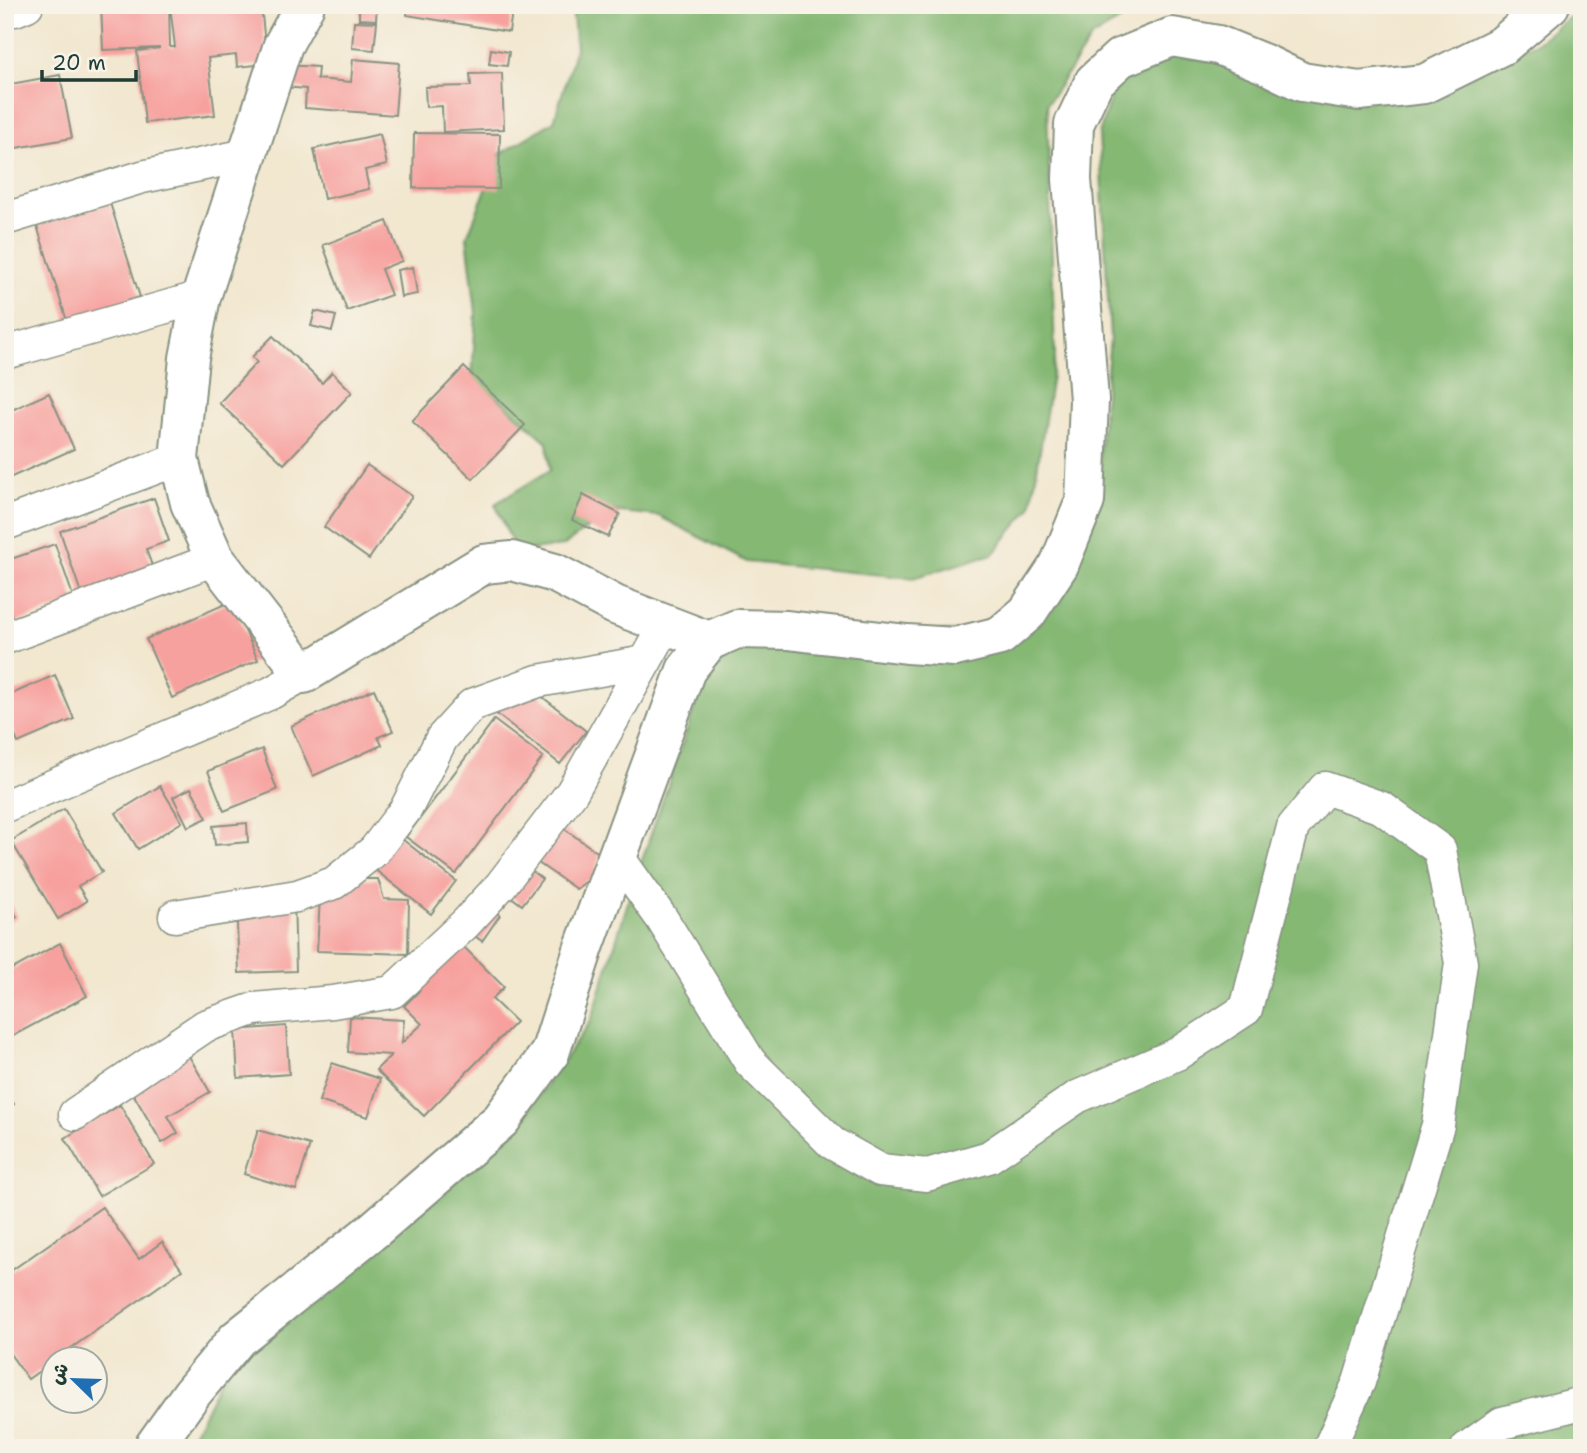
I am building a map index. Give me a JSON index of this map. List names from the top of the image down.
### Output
{
  "scale_bar": "20 m",
  "north": "top left"
}
